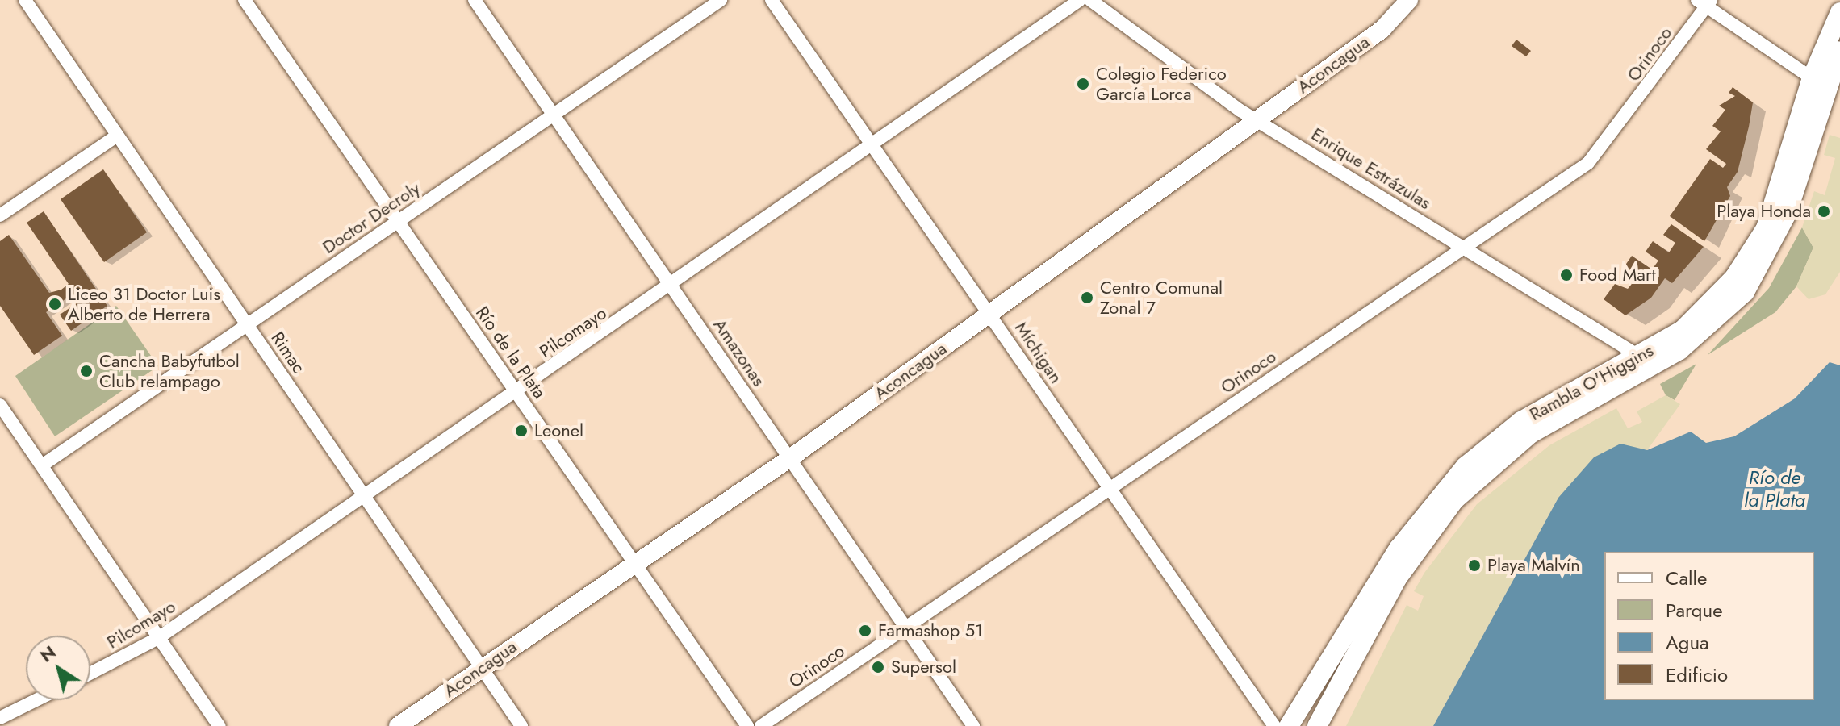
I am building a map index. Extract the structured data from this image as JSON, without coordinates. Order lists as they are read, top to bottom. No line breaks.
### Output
{"streets":{"main road":["Rambla O'Higgins"],"street":["Orinoco","Aconcagua","Enrique Estrázulas","Doctor Decroly","Pilcomayo","Rimac","Río de la Plata","Amazonas","Míchigan"]},"crossings":[["Orinoco","Enrique Estrázulas"],["Orinoco","Amazonas"],["Orinoco","Míchigan"],["Aconcagua","Enrique Estrázulas"],["Aconcagua","Rimac"],["Aconcagua","Río de la Plata"],["Aconcagua","Amazonas"],["Aconcagua","Míchigan"],["Enrique Estrázulas","Rambla O'Higgins"],["Doctor Decroly","Rimac"],["Doctor Decroly","Río de la Plata"],["Doctor Decroly","Amazonas"],["Pilcomayo","Rimac"],["Pilcomayo","Río de la Plata"],["Pilcomayo","Amazonas"],["Pilcomayo","Míchigan"]],"water":["Río de la Plata"],"places":["Colegio Federico García Lorca","Playa Honda","Food Mart","Centro Comunal Zonal 7","Liceo 31 Doctor Luis Alberto de Herrera","Cancha Babyfutbol Club relampago","Leonel","Playa Malvín","Farmashop 51","Supersol"],"legend":["Calle","Parque","Agua","Edificio"],"north":"top left"}
